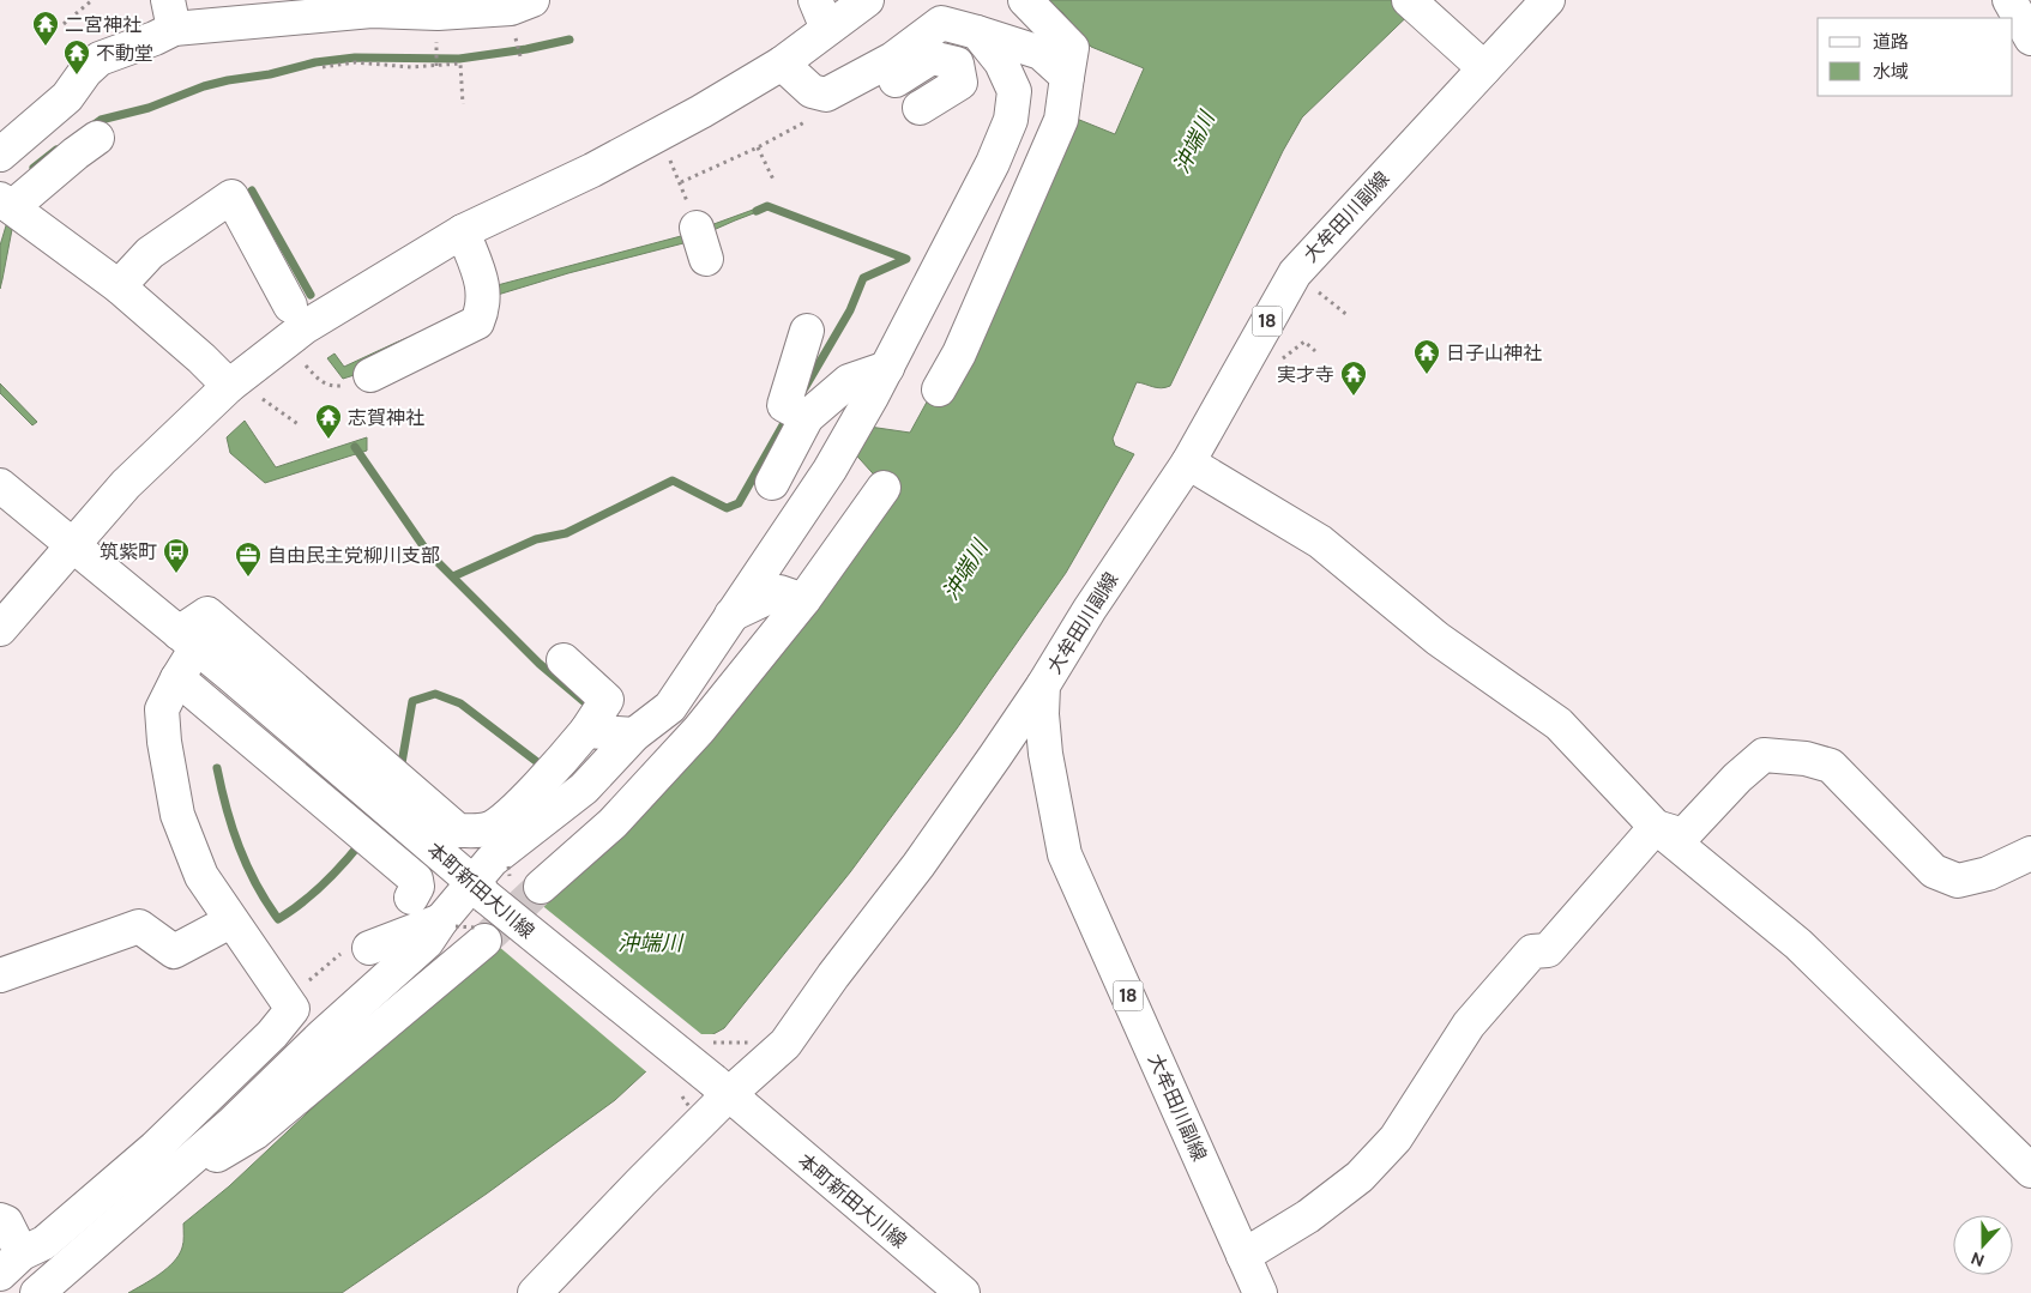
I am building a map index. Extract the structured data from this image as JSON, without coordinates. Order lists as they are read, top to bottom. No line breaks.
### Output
{"streets":{"street":["大牟田川副線","18","本町新田大川線"]},"water":["沖端川"],"places":{"temple":["二宮神社","不動堂","日子山神社","実才寺","志賀神社"],"bus stop":["筑紫町"],"office":["自由民主党柳川支部"]},"legend":["道路","水域"],"north":"bottom"}
